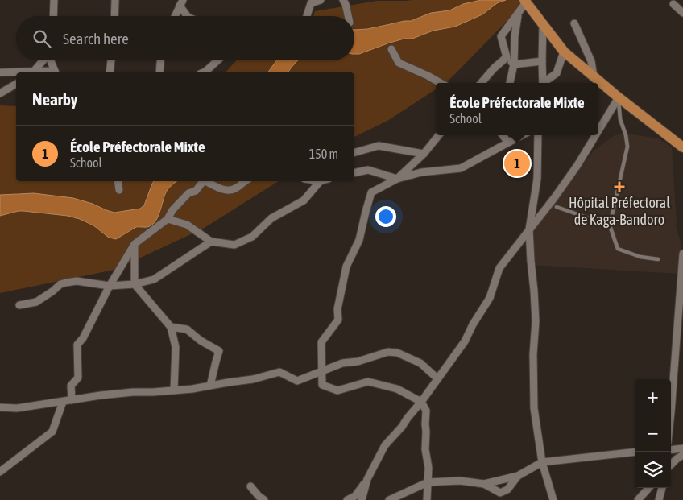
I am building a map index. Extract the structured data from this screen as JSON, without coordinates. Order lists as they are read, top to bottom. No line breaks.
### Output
{"places":{"health":["Hôpital Préfectoral de Kaga-Bandoro"]},"page":{"search":"Search here","heading":"Nearby","popup":["École Préfectorale Mixte","School"],"list":[{"mark":"1","name":"École Préfectorale Mixte","note":"School","value":"150 m"}],"pins":"1","map_buttons":["+","−"]}}
